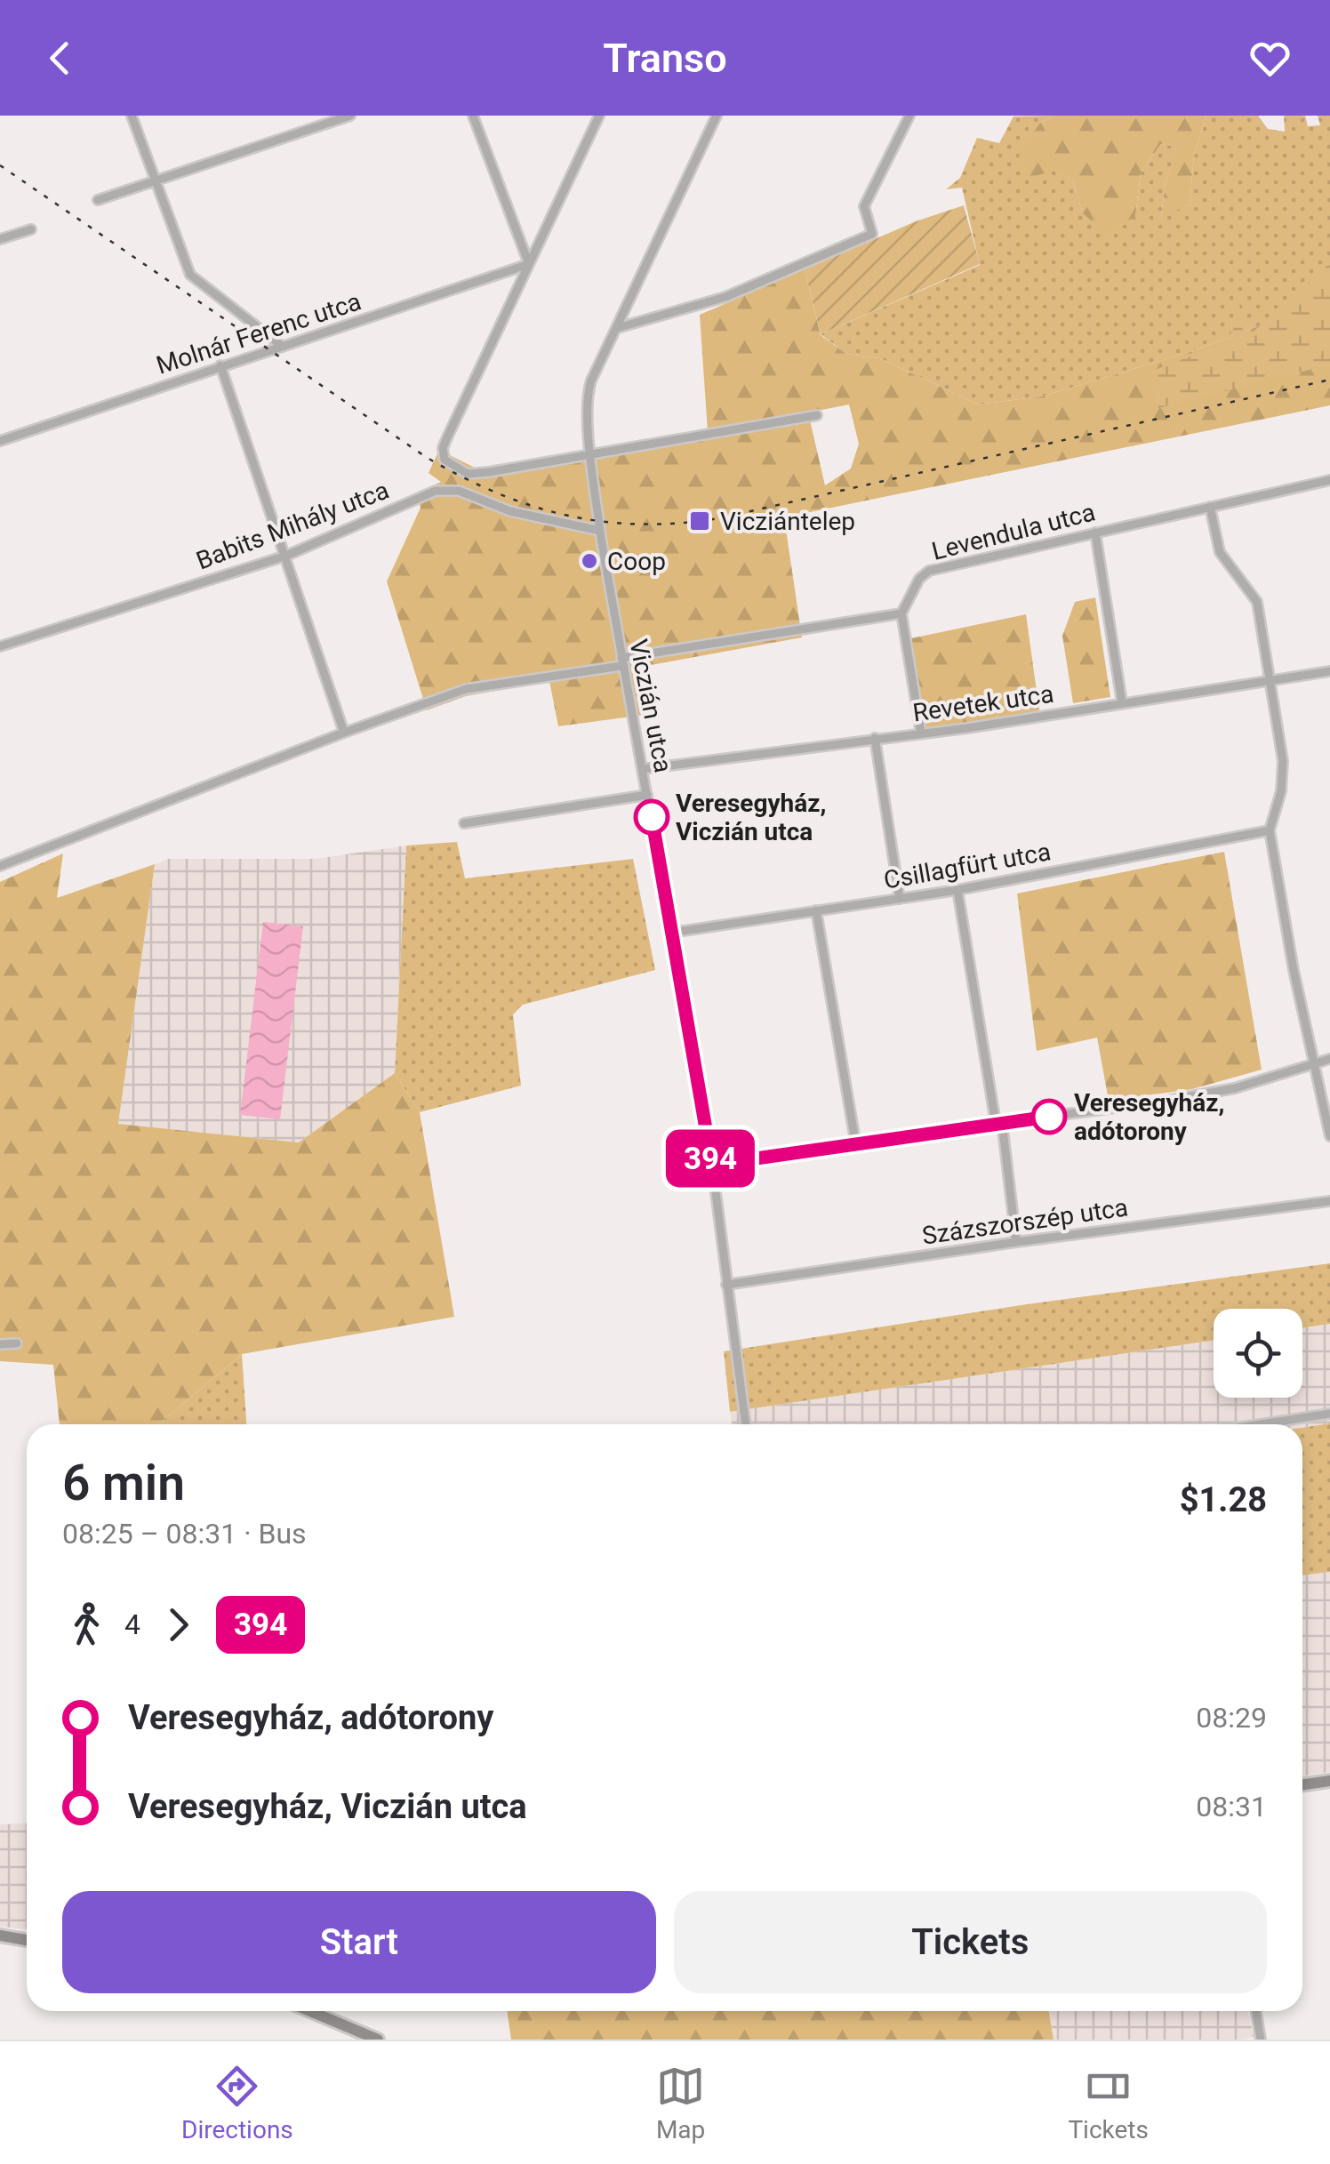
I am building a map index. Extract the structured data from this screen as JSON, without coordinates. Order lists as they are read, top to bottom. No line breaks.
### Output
{"streets":{"street":["Molnár Ferenc utca","Babits Mihály utca","Levendula utca","Revetek utca","Viczián utca","Csillagfürt utca","Százszorszép utca"]},"crossings":[["Babits Mihály utca","Viczián utca"],["Revetek utca","Viczián utca"],["Viczián utca","Csillagfürt utca"],["Viczián utca","Százszorszép utca"]],"places":{"transit":["Vicziántelep"],"other":["Coop","Veresegyház, Viczián utca","Veresegyház, adótorony"]},"lines":["bus line 394"],"page":{"header":"Transo","on_map":"394","heading":["6 min","08:25 – 08:31 · Bus","$1.28"],"legs":["4","394"],"list":[{"name":"Veresegyház, adótorony","value":"08:29"},{"name":"Veresegyház, Viczián utca","value":"08:31"}],"buttons":["Start","Tickets"],"tabs":["Directions","Map","Tickets"]}}
